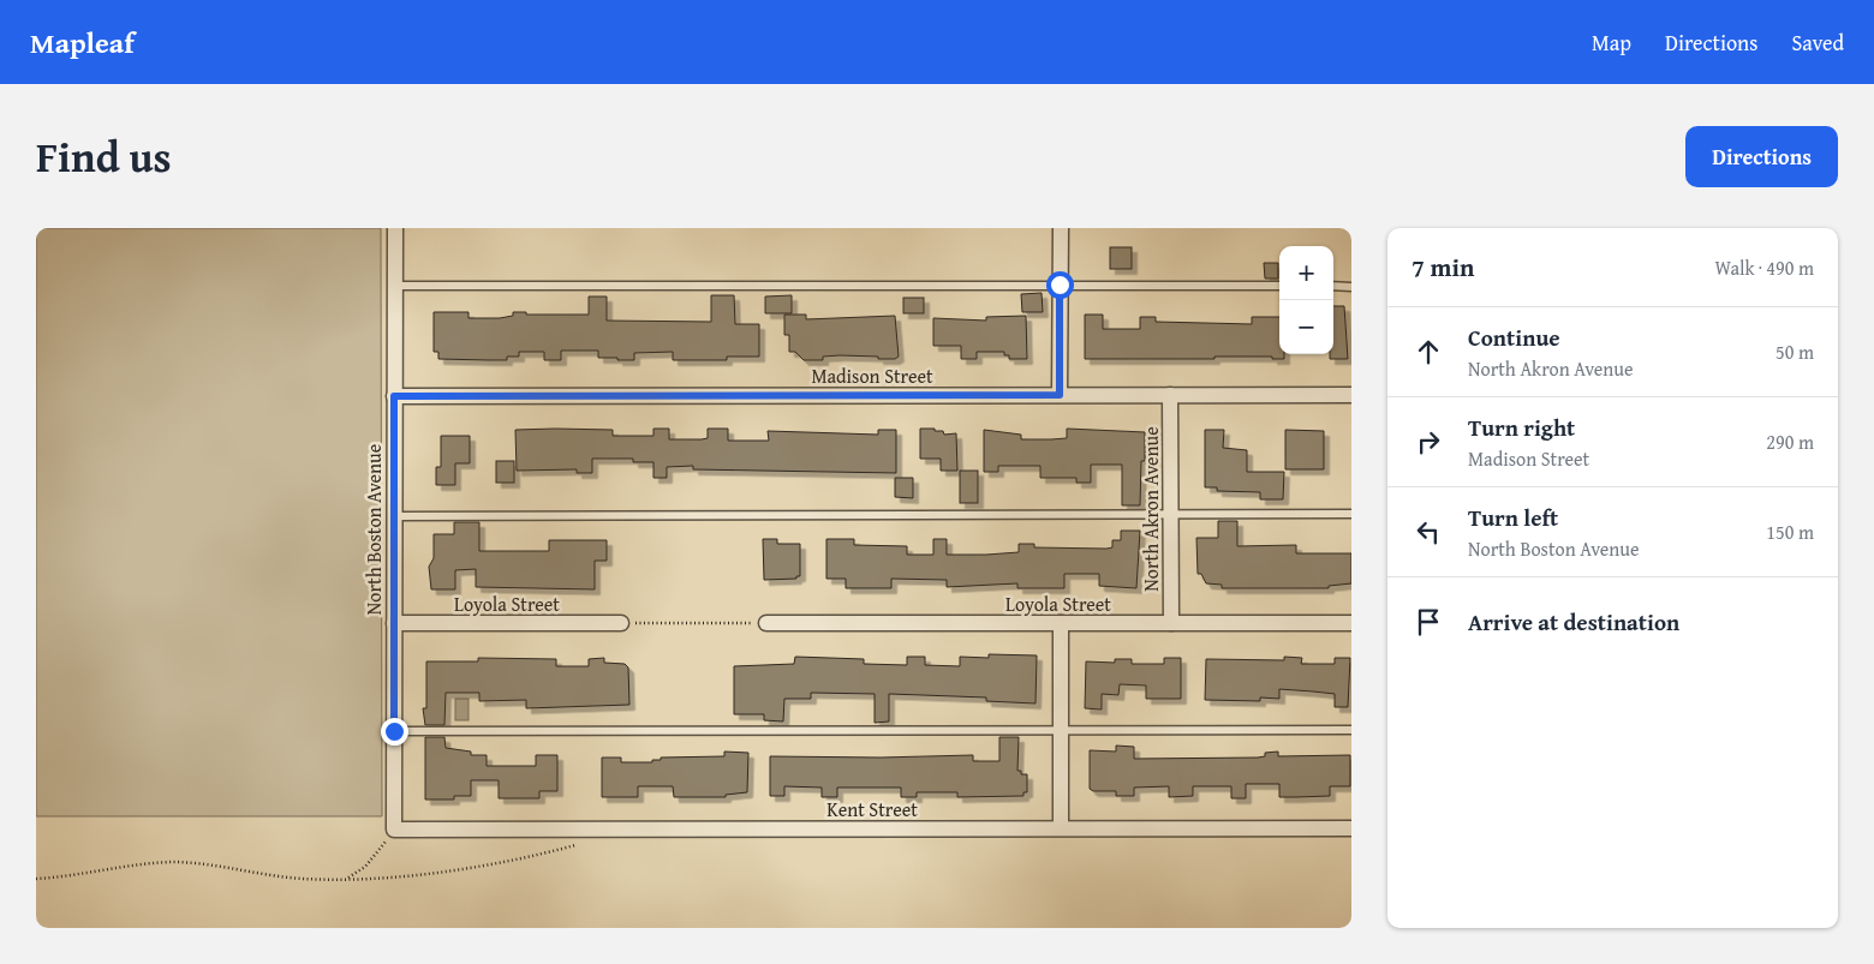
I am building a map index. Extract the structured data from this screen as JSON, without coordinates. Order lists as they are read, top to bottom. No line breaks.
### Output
{"streets":{"street":["Madison Street","North Akron Avenue","North Boston Avenue","Loyola Street","Kent Street"]},"crossings":[["Madison Street","North Akron Avenue"],["Madison Street","North Boston Avenue"],["North Akron Avenue","Loyola Street"],["North Boston Avenue","Loyola Street"],["North Boston Avenue","Kent Street"]],"page":{"header":"Mapleaf","nav":["Map","Directions","Saved"],"title":"Find us","buttons":"Directions","heading":["7 min","Walk · 490 m"],"map_buttons":["+","−"],"list":[["Continue","North Akron Avenue","50 m"],["Turn right","Madison Street","290 m"],["Turn left","North Boston Avenue","150 m"],"Arrive at destination"]}}
